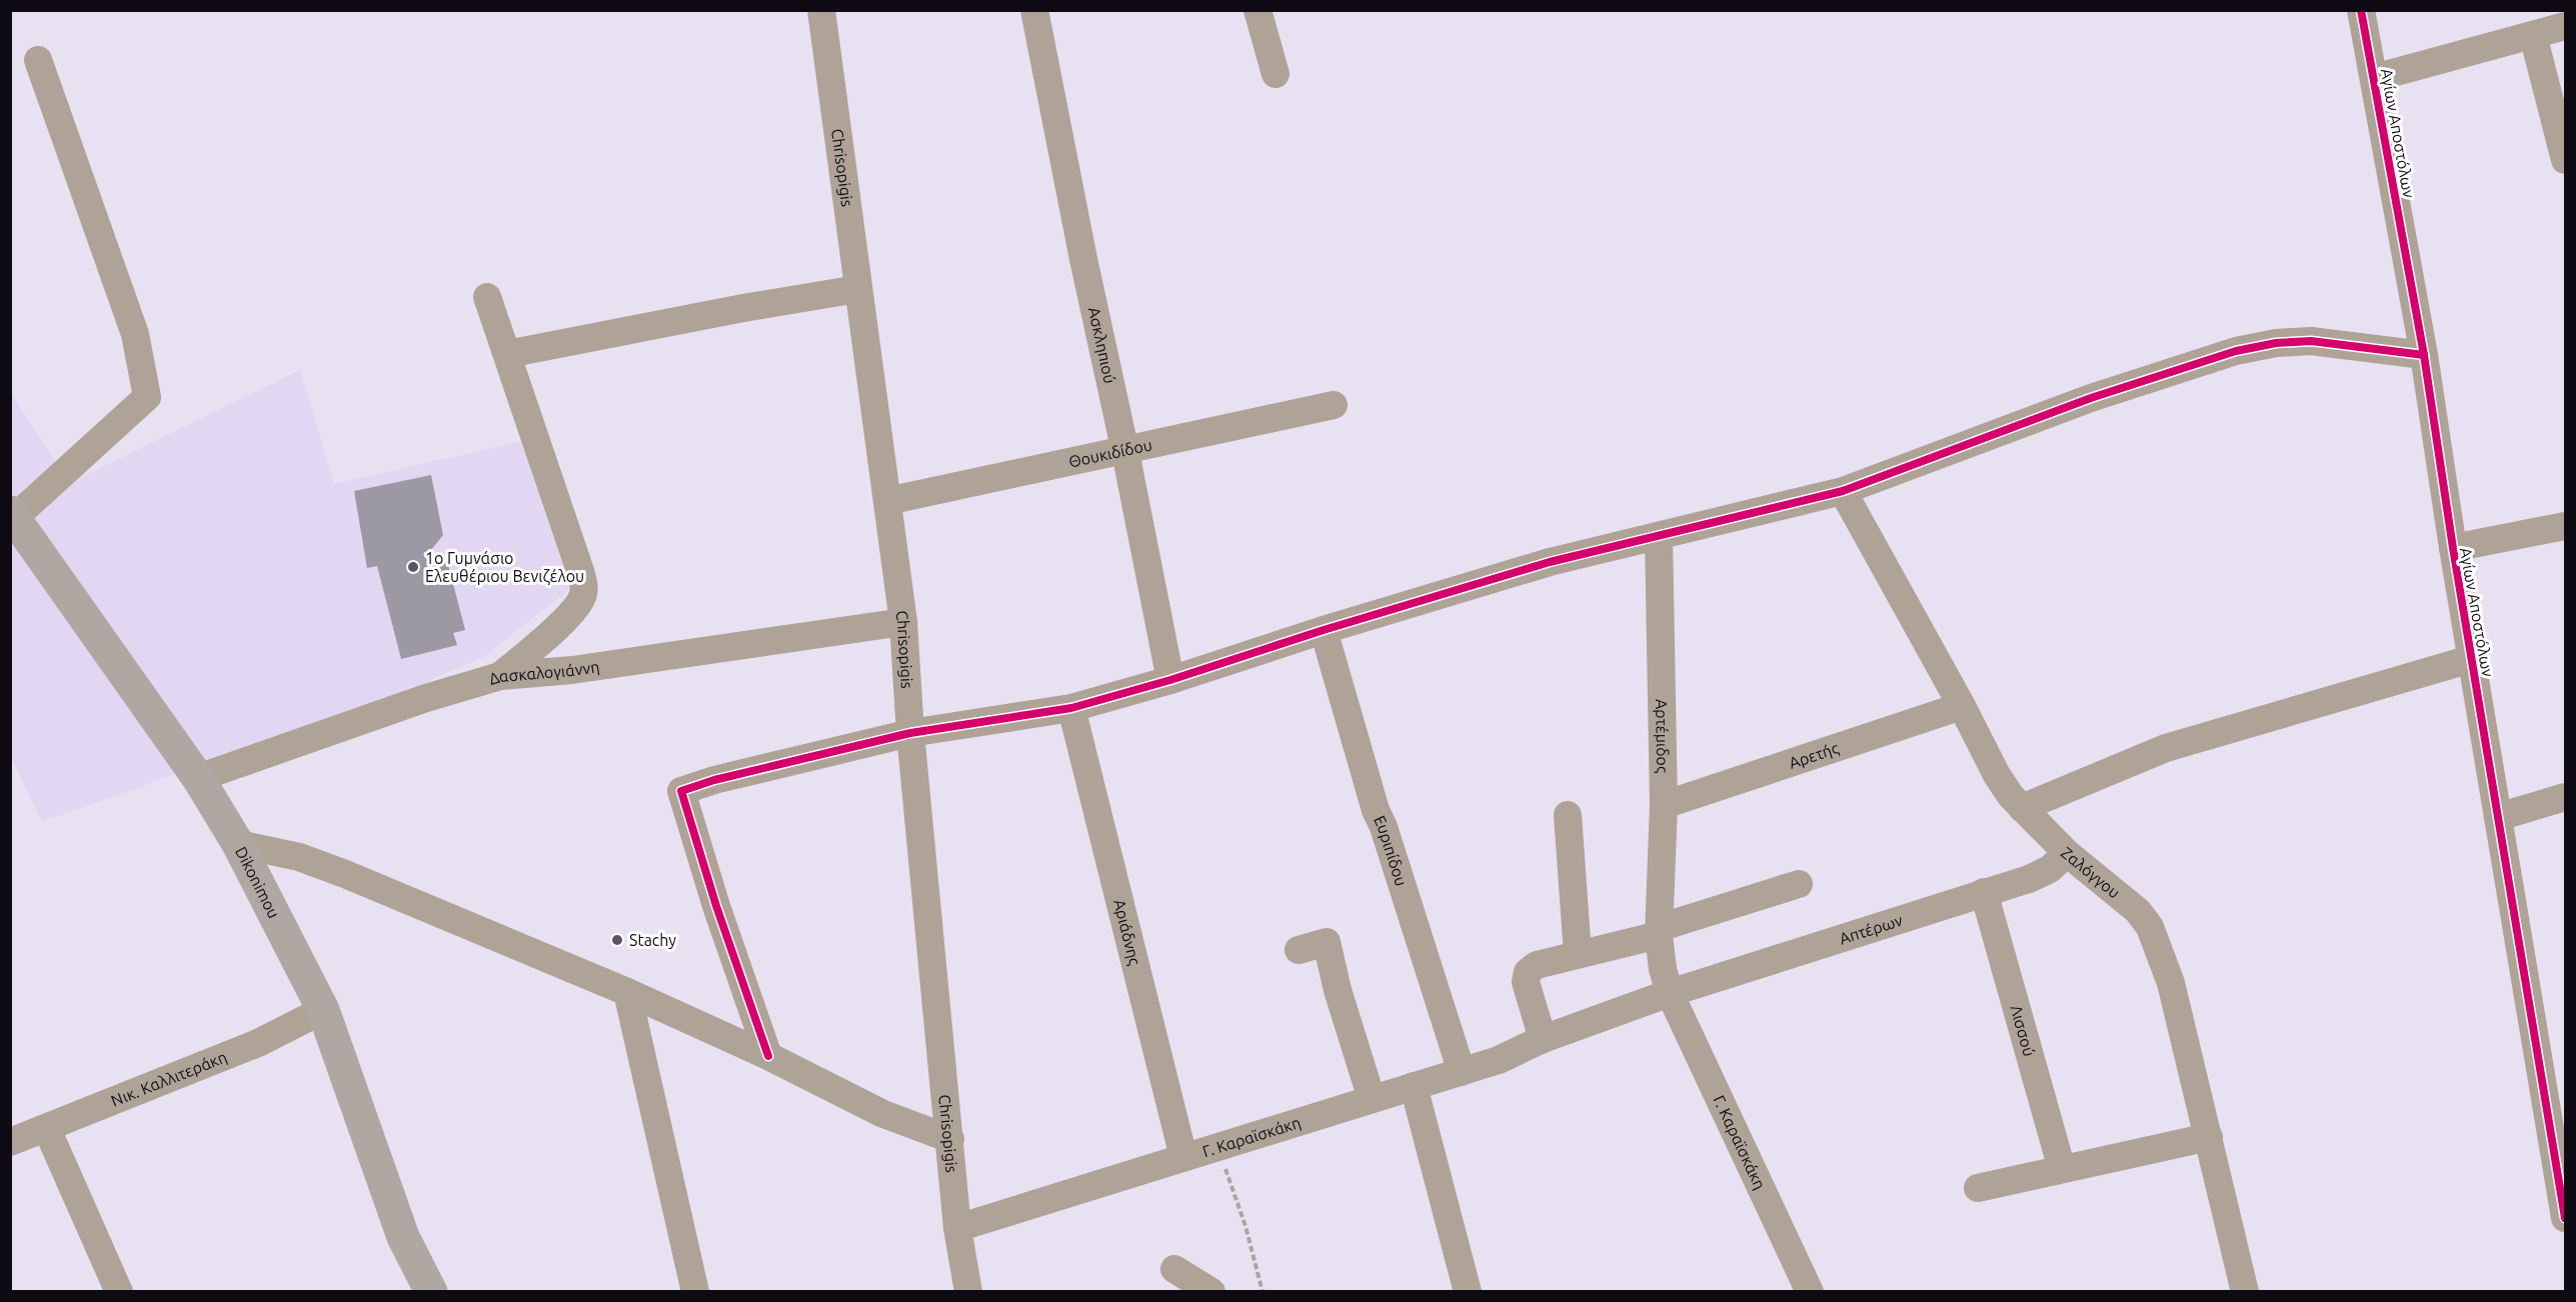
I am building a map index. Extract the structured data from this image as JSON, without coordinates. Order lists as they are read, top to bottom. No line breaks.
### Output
{"streets":{"main road":["Dikonimou"],"street":["Αγίων Αποστόλων","Chrisopigis","Ασκληπιού","Θουκιδίδου","Δασκαλογιάννη","Αρτέμιδος","Αρετής","Ευριπίδου","Ζαλόγγου","Απτέρων","Αριάδνης","Λισσού","Νικ. Καλλιτεράκη","Γ. Καραϊσκάκη"]},"crossings":[["Chrisopigis","Θουκιδίδου"],["Chrisopigis","Δασκαλογιάννη"],["Chrisopigis","Γ. Καραϊσκάκη"],["Ασκληπιού","Θουκιδίδου"],["Δασκαλογιάννη","Dikonimou"],["Αρτέμιδος","Αρετής"],["Αρτέμιδος","Γ. Καραϊσκάκη"],["Αρετής","Ζαλόγγου"],["Ευριπίδου","Γ. Καραϊσκάκη"],["Ζαλόγγου","Απτέρων"],["Dikonimou","Νικ. Καλλιτεράκη"],["Απτέρων","Λισσού"],["Απτέρων","Γ. Καραϊσκάκη"],["Αριάδνης","Γ. Καραϊσκάκη"]],"places":["1ο Γυμνάσιο Ελευθέριου Βενιζέλου","Stachy"]}
